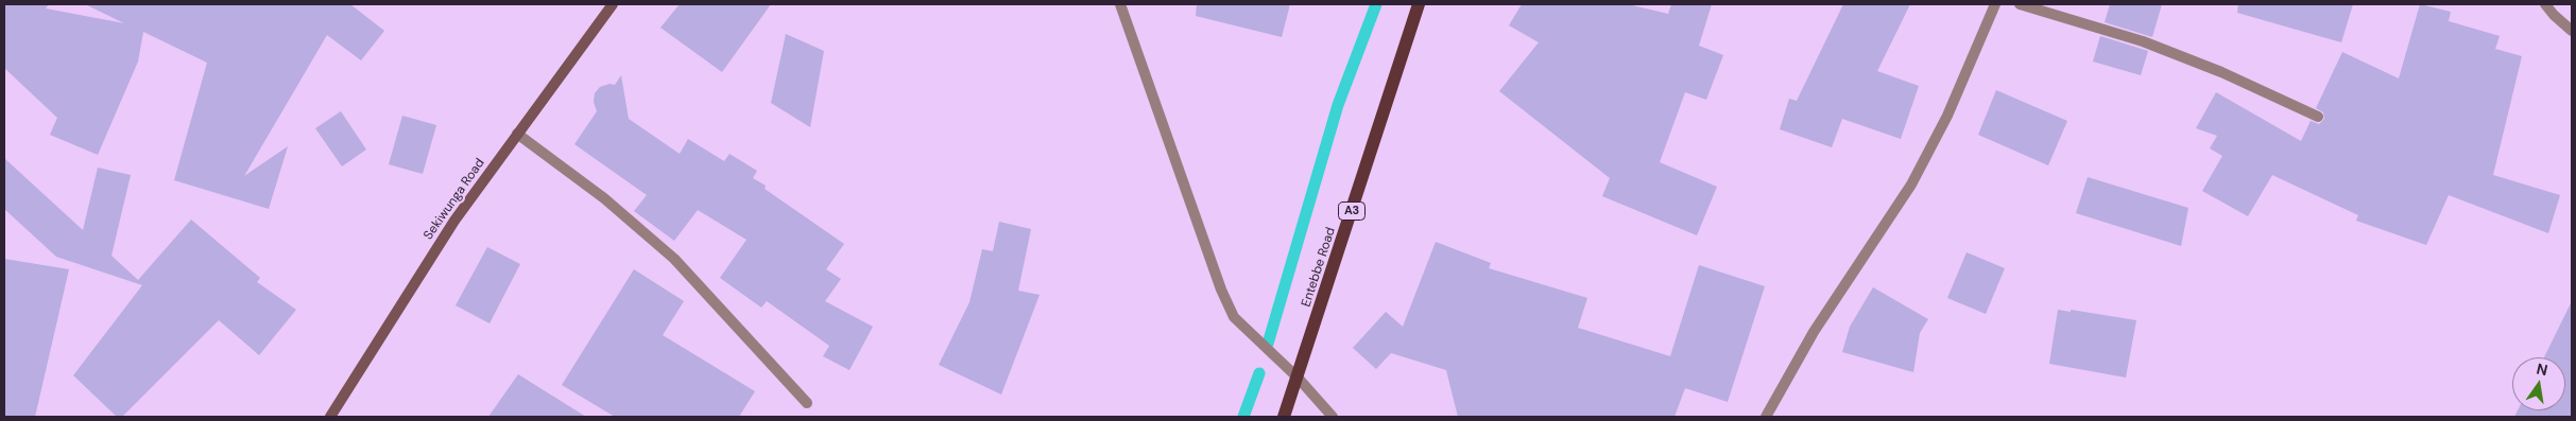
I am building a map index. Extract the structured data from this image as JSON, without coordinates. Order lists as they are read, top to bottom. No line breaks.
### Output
{"streets":{"main road":["Sekiwunga Road","A3","Entebbe Road"]},"north":"top"}
